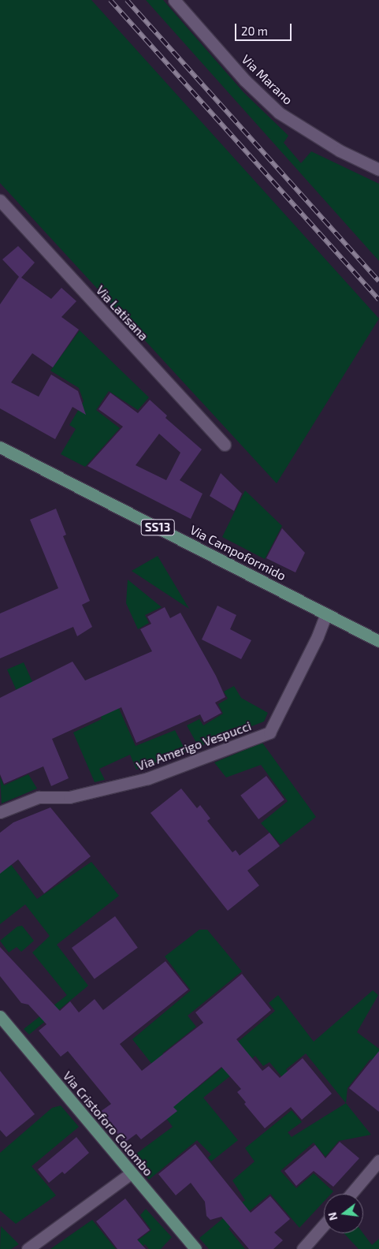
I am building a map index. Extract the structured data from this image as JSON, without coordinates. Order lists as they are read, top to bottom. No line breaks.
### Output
{"streets":{"main road":["SS13","Via Campoformido","Via Cristoforo Colombo"],"street":["Via Marano","Via Latisana","Via Amerigo Vespucci"]},"crossings":[["Via Campoformido","Via Amerigo Vespucci"]],"scale_bar":"20 m","north":"left"}
